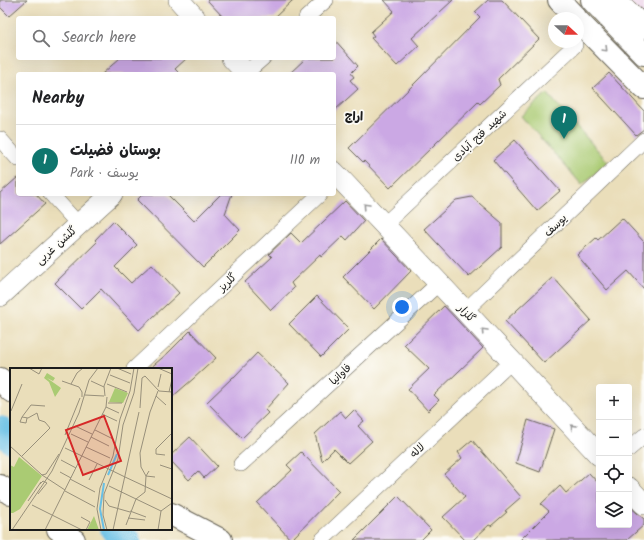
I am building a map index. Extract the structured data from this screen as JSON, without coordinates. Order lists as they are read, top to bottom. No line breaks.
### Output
{"streets":{"main road":["گلشن غربی","گلزار"],"street":["شهید فتح آبادی","یوسف","گلریز","فاوانیا","لاله"]},"crossings":[["شهید فتح آبادی","گلزار"],["یوسف","گلزار"],["گلزار","فاوانیا"],["گلزار","لاله"]],"one_way":["گلزار"],"districts":["اراج"],"north":"right","page":{"search":"Search here","heading":"Nearby","pins":"1","list":[{"mark":"1","name":"بوستان فضیلت","note":"Park · یوسف","value":"110 m"}],"map_buttons":["+","−"]}}
